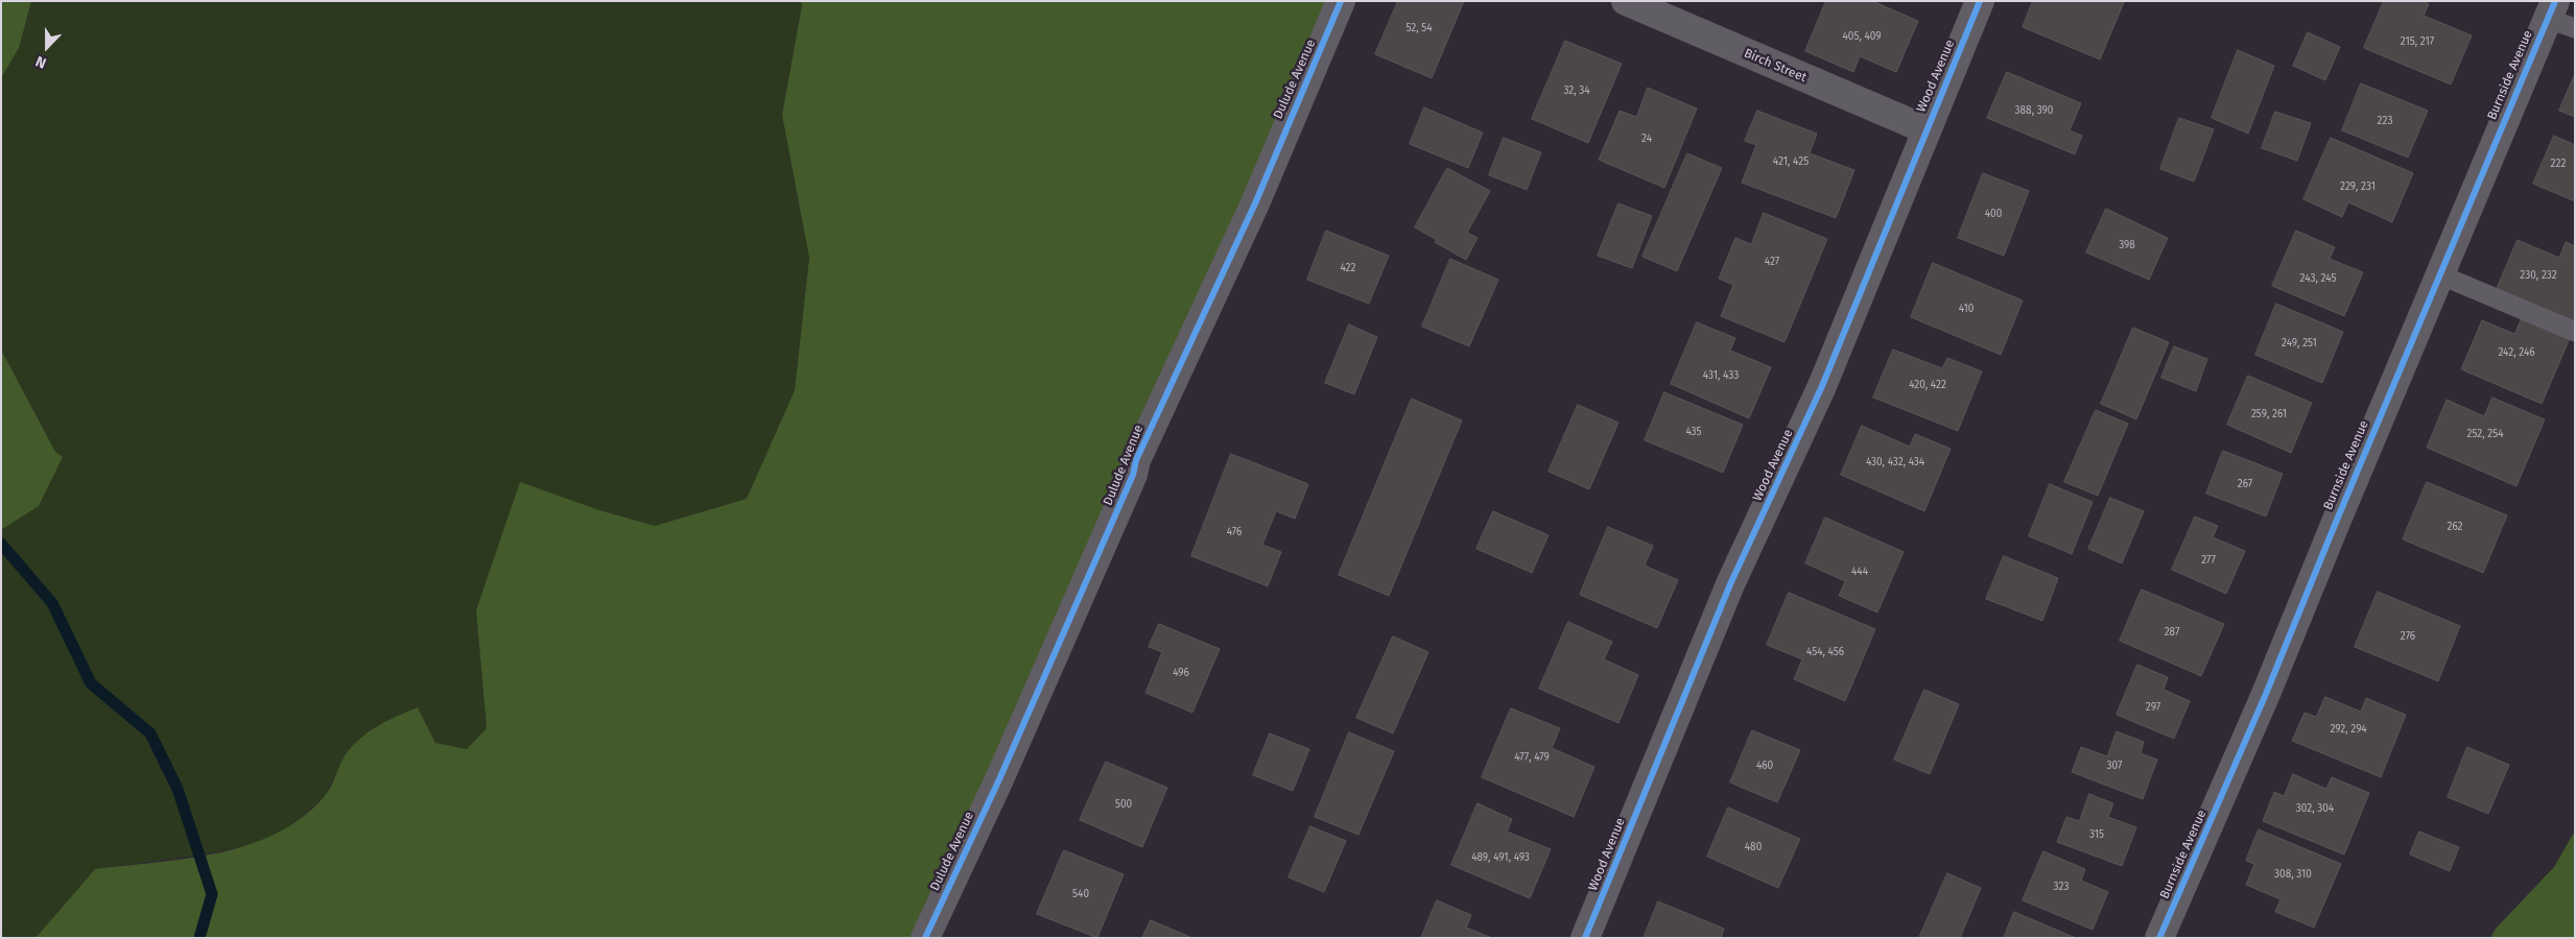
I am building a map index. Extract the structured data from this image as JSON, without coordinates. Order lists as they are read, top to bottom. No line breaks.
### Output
{"streets":{"street":["Birch Street","Burnside Avenue","Wood Avenue","Dulude Avenue"]},"crossings":[["Birch Street","Wood Avenue"]],"house_numbers":["52, 54","405, 409","215, 217","32, 34","388, 390","223","24","421, 425","222","229, 231","400","398","427","422","230, 232","243, 245","410","249, 251","242, 246","431, 433","420, 422","259, 261","435","252, 254","430, 432, 434","267","262","476","277","444","287","276","454, 456","496","297","292, 294","477, 479","460","307","500","302, 304","315","480","489, 491, 493","308, 310","323","540"],"north":"bottom"}
